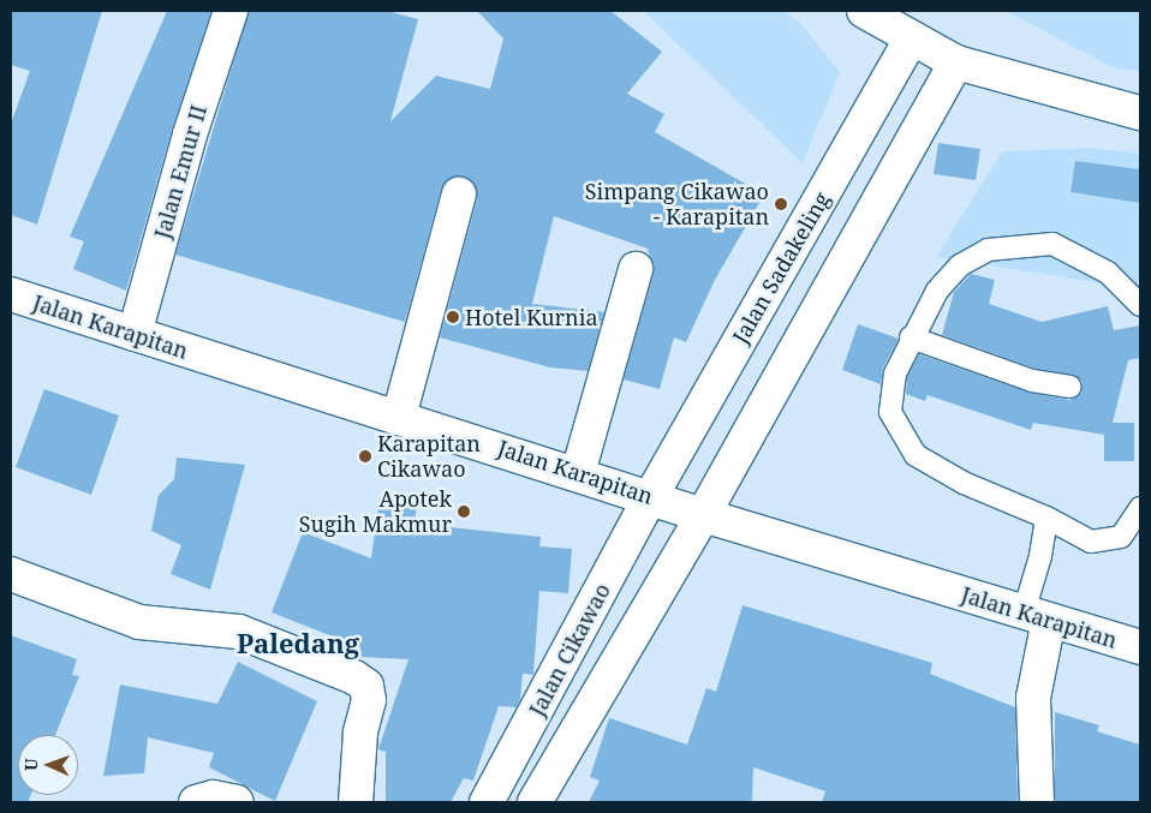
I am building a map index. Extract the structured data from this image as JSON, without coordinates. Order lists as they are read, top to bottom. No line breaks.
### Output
{"streets":{"street":["Jalan Emur II","Jalan Sadakeling","Jalan Karapitan","Jalan Cikawao"]},"crossings":[["Jalan Emur II","Jalan Karapitan"],["Jalan Sadakeling","Jalan Karapitan"],["Jalan Sadakeling","Jalan Cikawao"],["Jalan Karapitan","Jalan Cikawao"]],"districts":["Paledang"],"places":["Simpang Cikawao - Karapitan","Hotel Kurnia","Karapitan Cikawao","Apotek Sugih Makmur"],"north":"left"}
